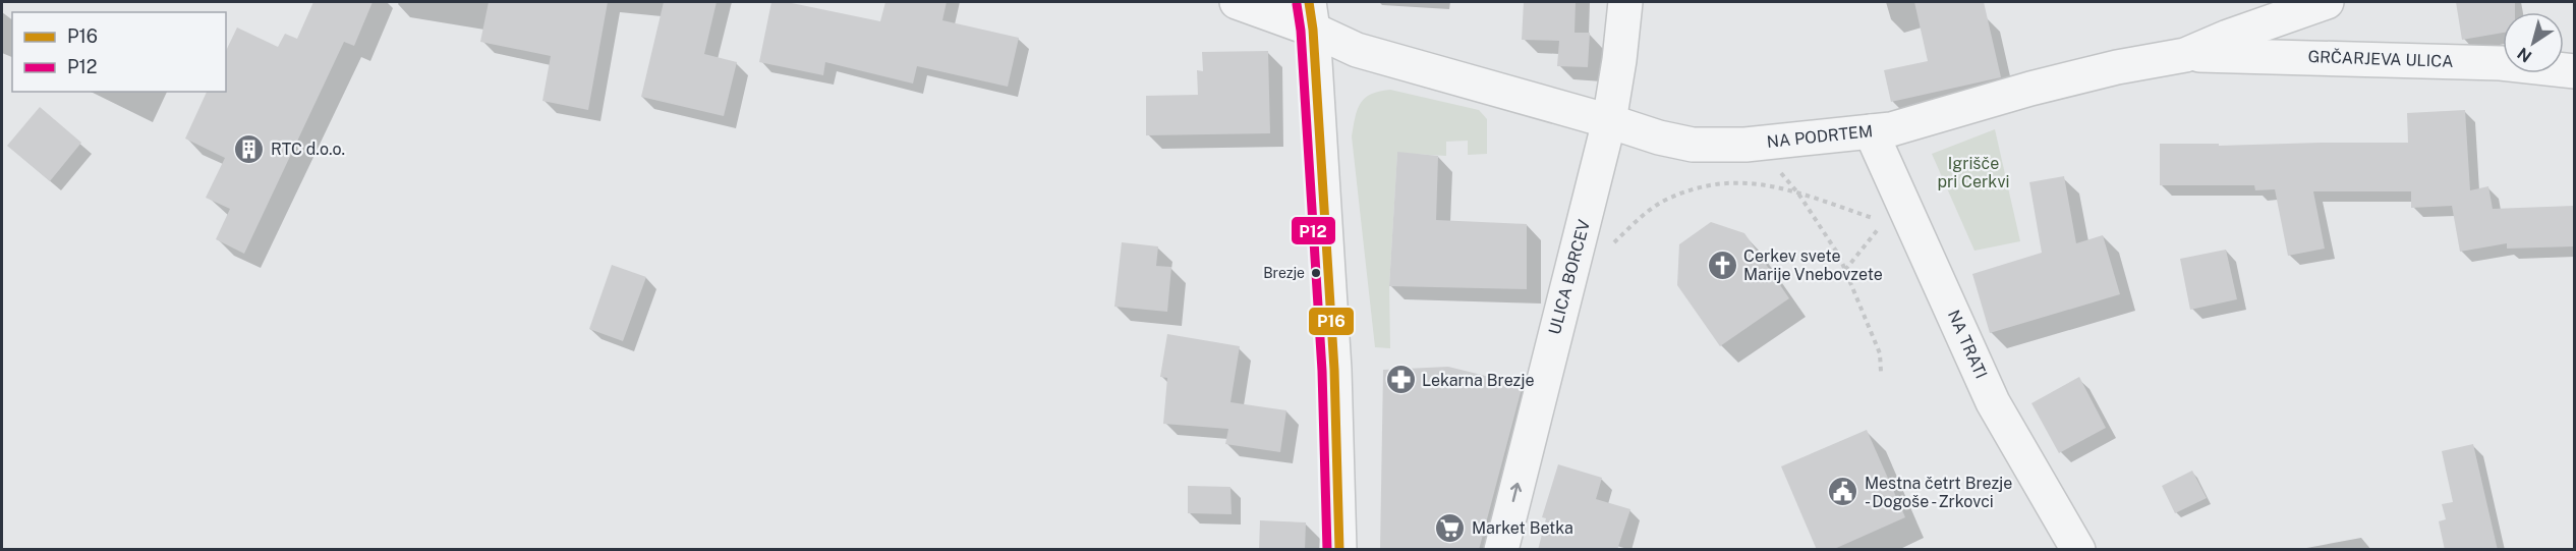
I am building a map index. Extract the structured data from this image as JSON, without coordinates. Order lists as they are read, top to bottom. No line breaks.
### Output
{"streets":{"street":["GRČARJEVA ULICA","NA PODRTEM","ULICA BORCEV","NA TRATI"]},"crossings":[["GRČARJEVA ULICA","NA PODRTEM"],["NA PODRTEM","ULICA BORCEV"],["NA PODRTEM","NA TRATI"]],"parks":["Igrišče pri Cerkvi"],"places":{"building":["RTC d.o.o."],"church":["Cerkev svete Marije Vnebovzete"],"other":["Brezje"],"pharmacy":["Lekarna Brezje"],"public building":["Mestna četrt Brezje - Dogoše - Zrkovci"],"supermarket":["Market Betka"]},"lines":["transit line P16","transit line P12"],"legend":["P16","P12"],"north":"bottom left"}
